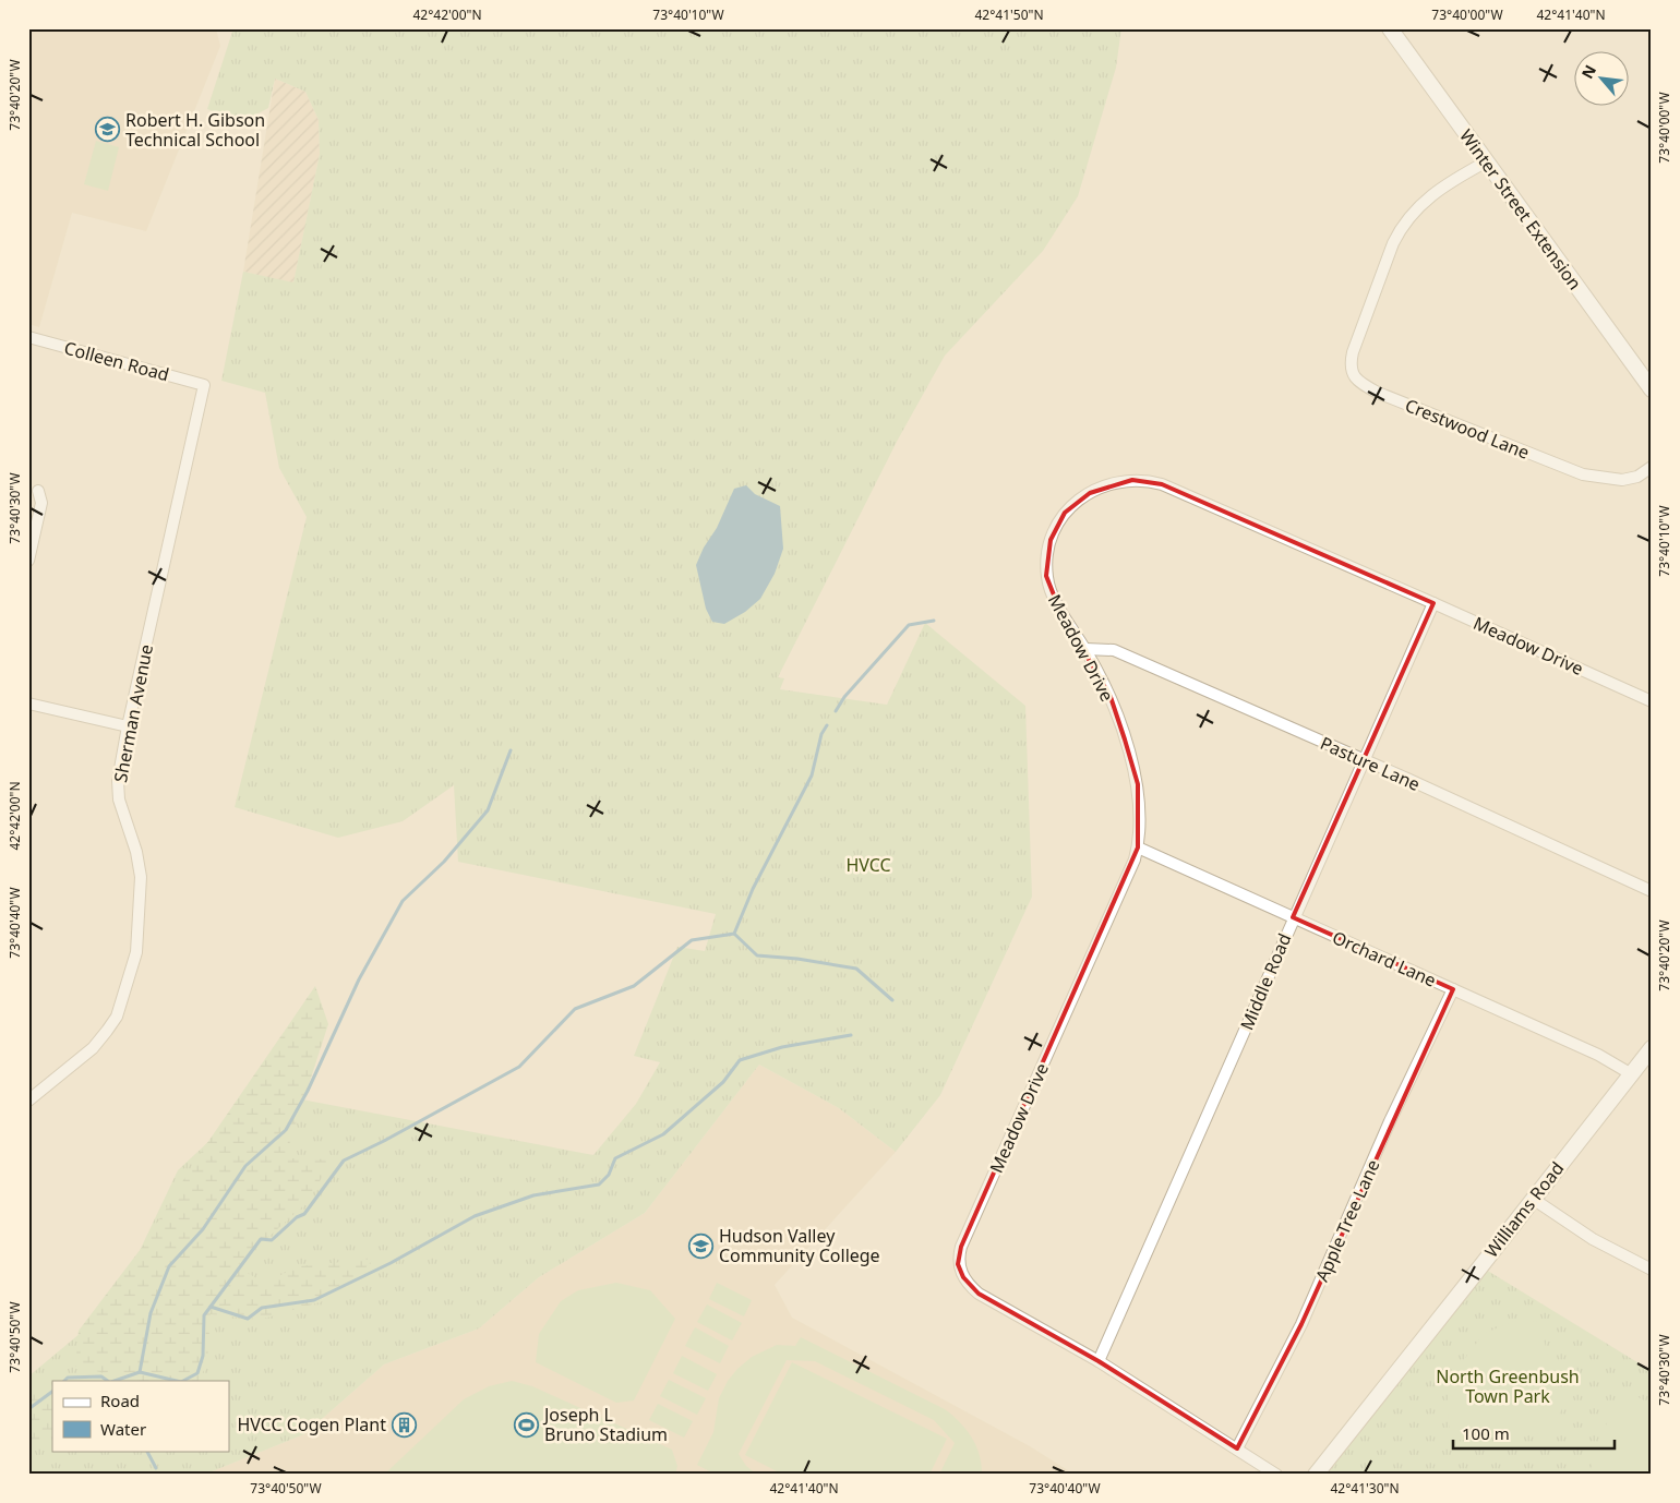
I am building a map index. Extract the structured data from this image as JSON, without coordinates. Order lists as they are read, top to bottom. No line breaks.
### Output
{"streets":{"main road":["Winter Street Extension","Williams Road"],"street":["Colleen Road","Crestwood Lane","Meadow Drive","Sherman Avenue","Pasture Lane","Orchard Lane","Middle Road","Apple Tree Lane"]},"crossings":[["Winter Street Extension","Crestwood Lane"],["Colleen Road","Sherman Avenue"],["Meadow Drive","Pasture Lane"],["Meadow Drive","Orchard Lane"],["Meadow Drive","Middle Road"],["Meadow Drive","Apple Tree Lane"],["Pasture Lane","Middle Road"],["Orchard Lane","Middle Road"],["Orchard Lane","Williams Road"],["Orchard Lane","Apple Tree Lane"]],"parks":["HVCC","North Greenbush Town Park"],"places":{"school or university":["Robert H. Gibson Technical School","Hudson Valley Community College"],"building":["HVCC Cogen Plant"],"sports":["Joseph L Bruno Stadium"]},"legend":["Road","Water"],"scale_bar":"100 m","north":"top left","coordinates":["42°42'00\"N","73°40'10\"W","42°41'50\"N","73°40'00\"W","42°41'40\"N","73°40'20\"W","73°40'30\"W","73°40'40\"W","73°40'50\"W","42°41'30\"N"]}
